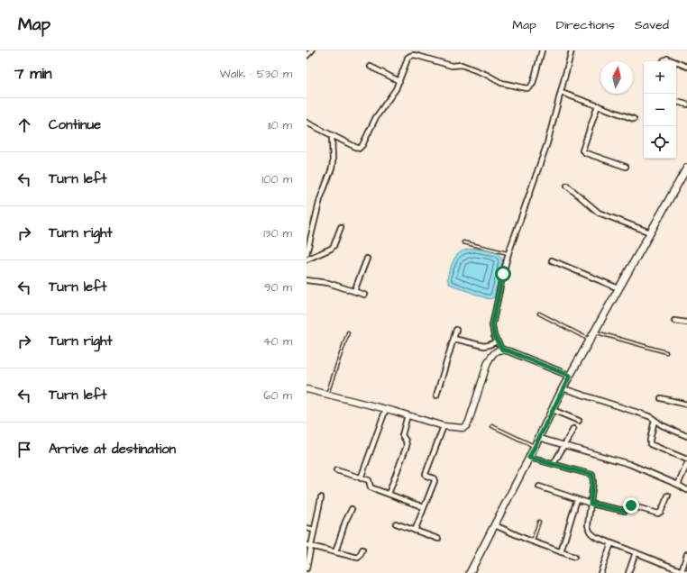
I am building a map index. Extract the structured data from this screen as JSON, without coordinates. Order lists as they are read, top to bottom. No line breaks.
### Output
{"north":"top","page":{"header":"Map","nav":["Map","Directions","Saved"],"heading":["7 min","Walk · 530 m"],"map_buttons":["+","−"],"list":[["Continue","110 m"],["Turn left","100 m"],["Turn right","130 m"],["Turn left","90 m"],["Turn right","40 m"],["Turn left","60 m"],"Arrive at destination"]}}
